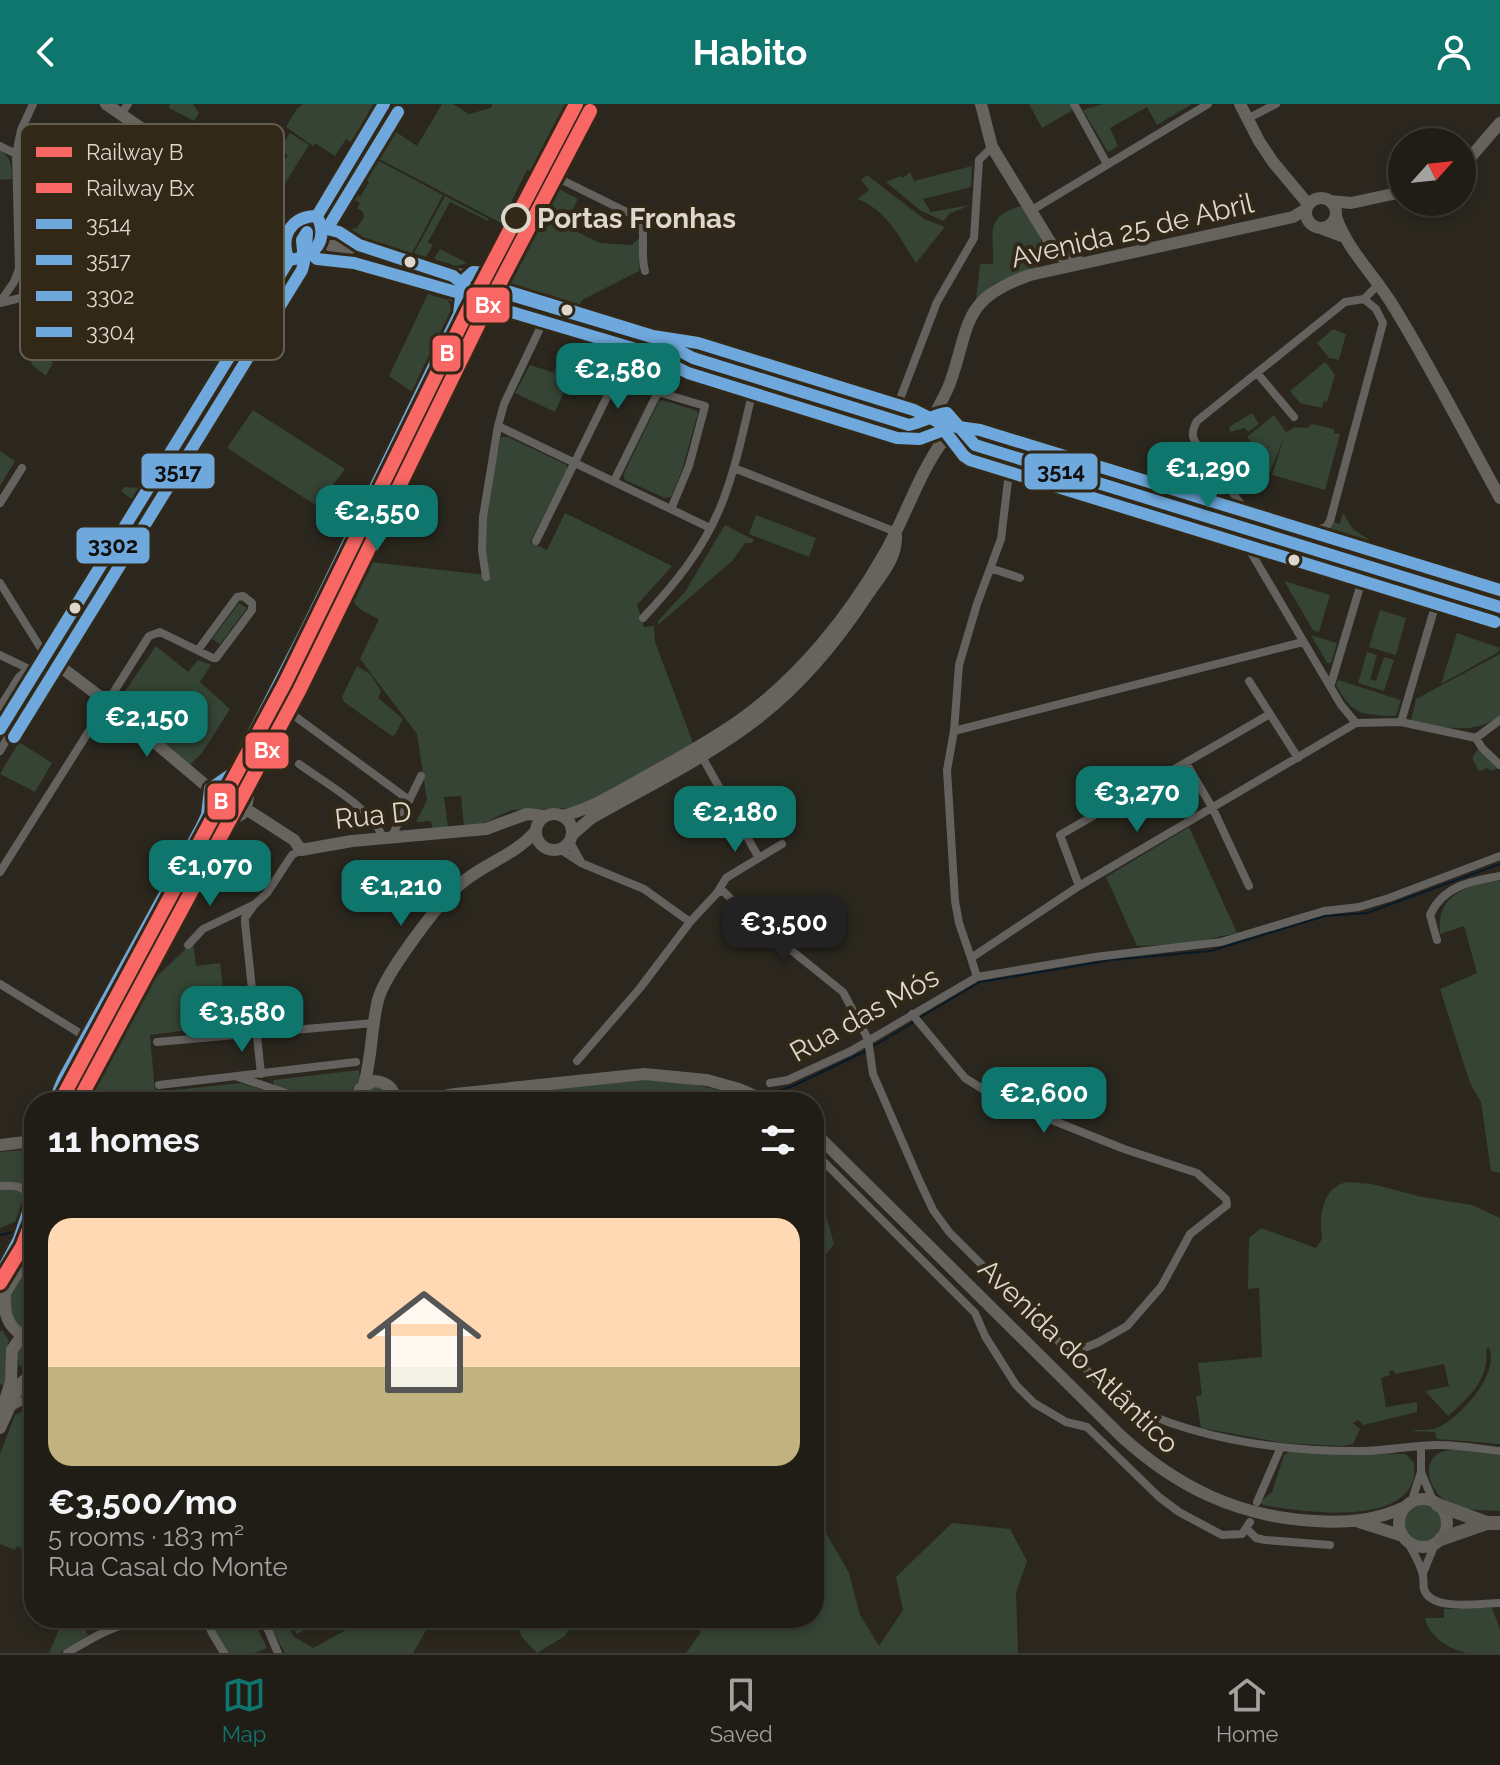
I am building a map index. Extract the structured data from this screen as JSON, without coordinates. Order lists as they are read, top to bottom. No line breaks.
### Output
{"streets":{"main road":["Avenida 25 de Abril","Avenida do Atlântico"],"street":["Rua D","Rua das Mós"]},"places":["Portas Fronhas"],"lines":["rail line B","transit line 3302","rail line Bx","transit line 3304","transit line 3517","transit line 3514"],"legend":["Railway B","Railway Bx","3514","3517","3302","3304"],"north":"top right","page":{"header":"Habito","price":["€2,580","€1,290","€2,550","€2,150","€3,270","€2,180","€1,070","€1,210","€3,500","€3,580","€2,600"],"heading":"11 homes","list":[{"name":"€3,500/mo","note":"5 rooms · 183 m² · Rua Casal do Monte"}],"tabs":["Map","Saved","Home"]}}
